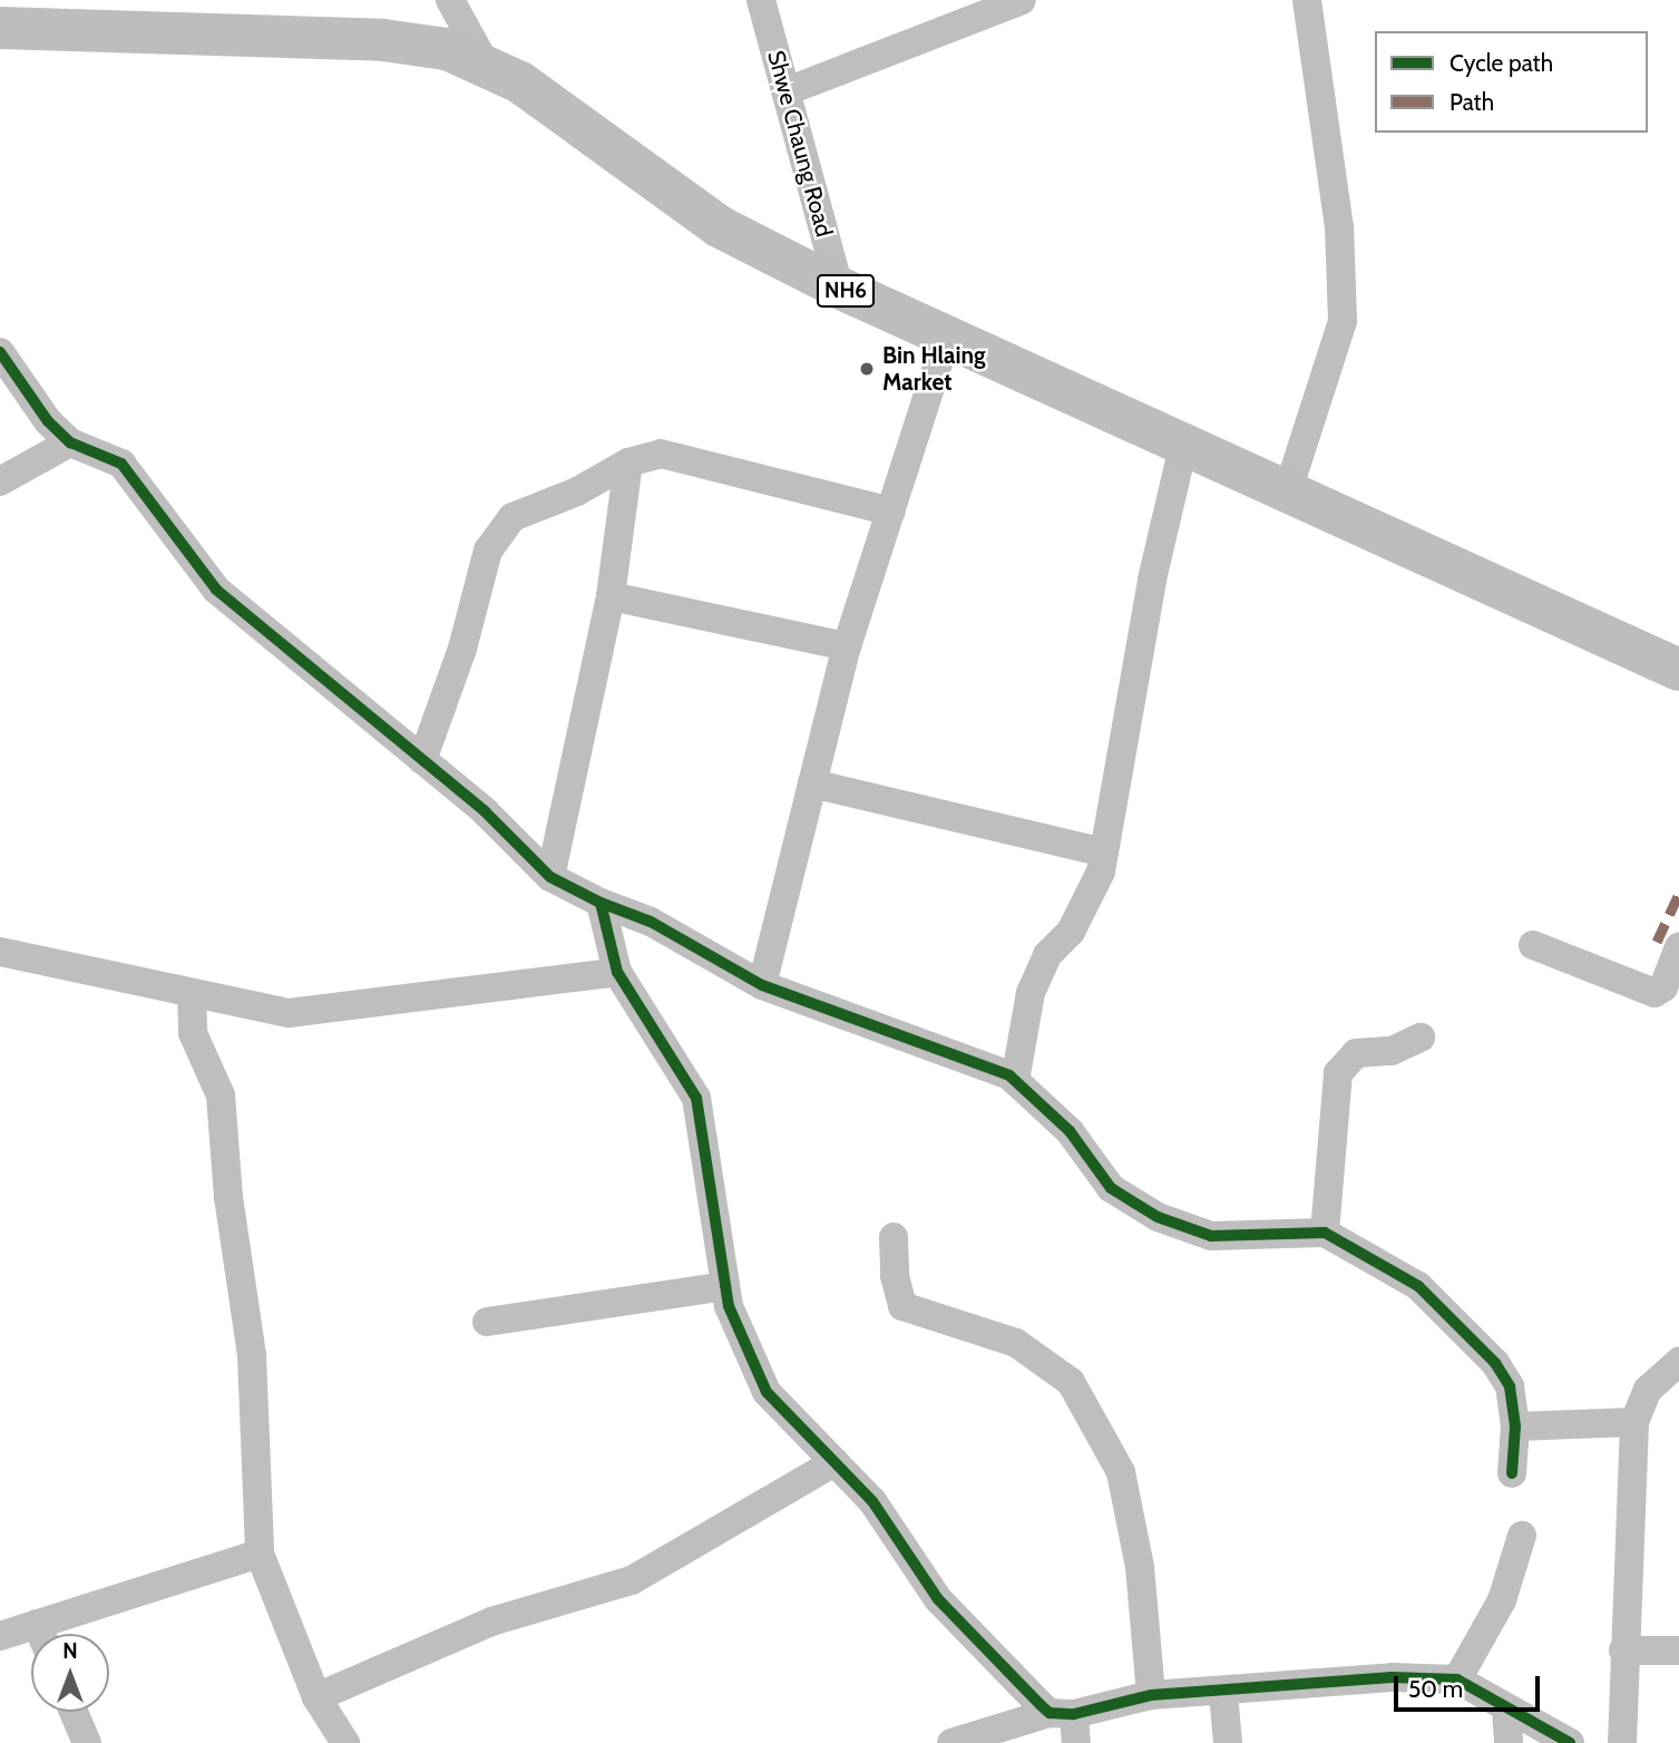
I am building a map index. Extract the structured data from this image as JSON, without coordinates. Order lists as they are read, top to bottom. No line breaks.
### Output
{"streets":{"highway":["NH6"],"street":["Shwe Chaung Road"]},"crossings":[["Shwe Chaung Road","NH6"]],"places":["Bin Hlaing Market"],"legend":["Cycle path","Path"],"scale_bar":"50 m","north":"top"}
